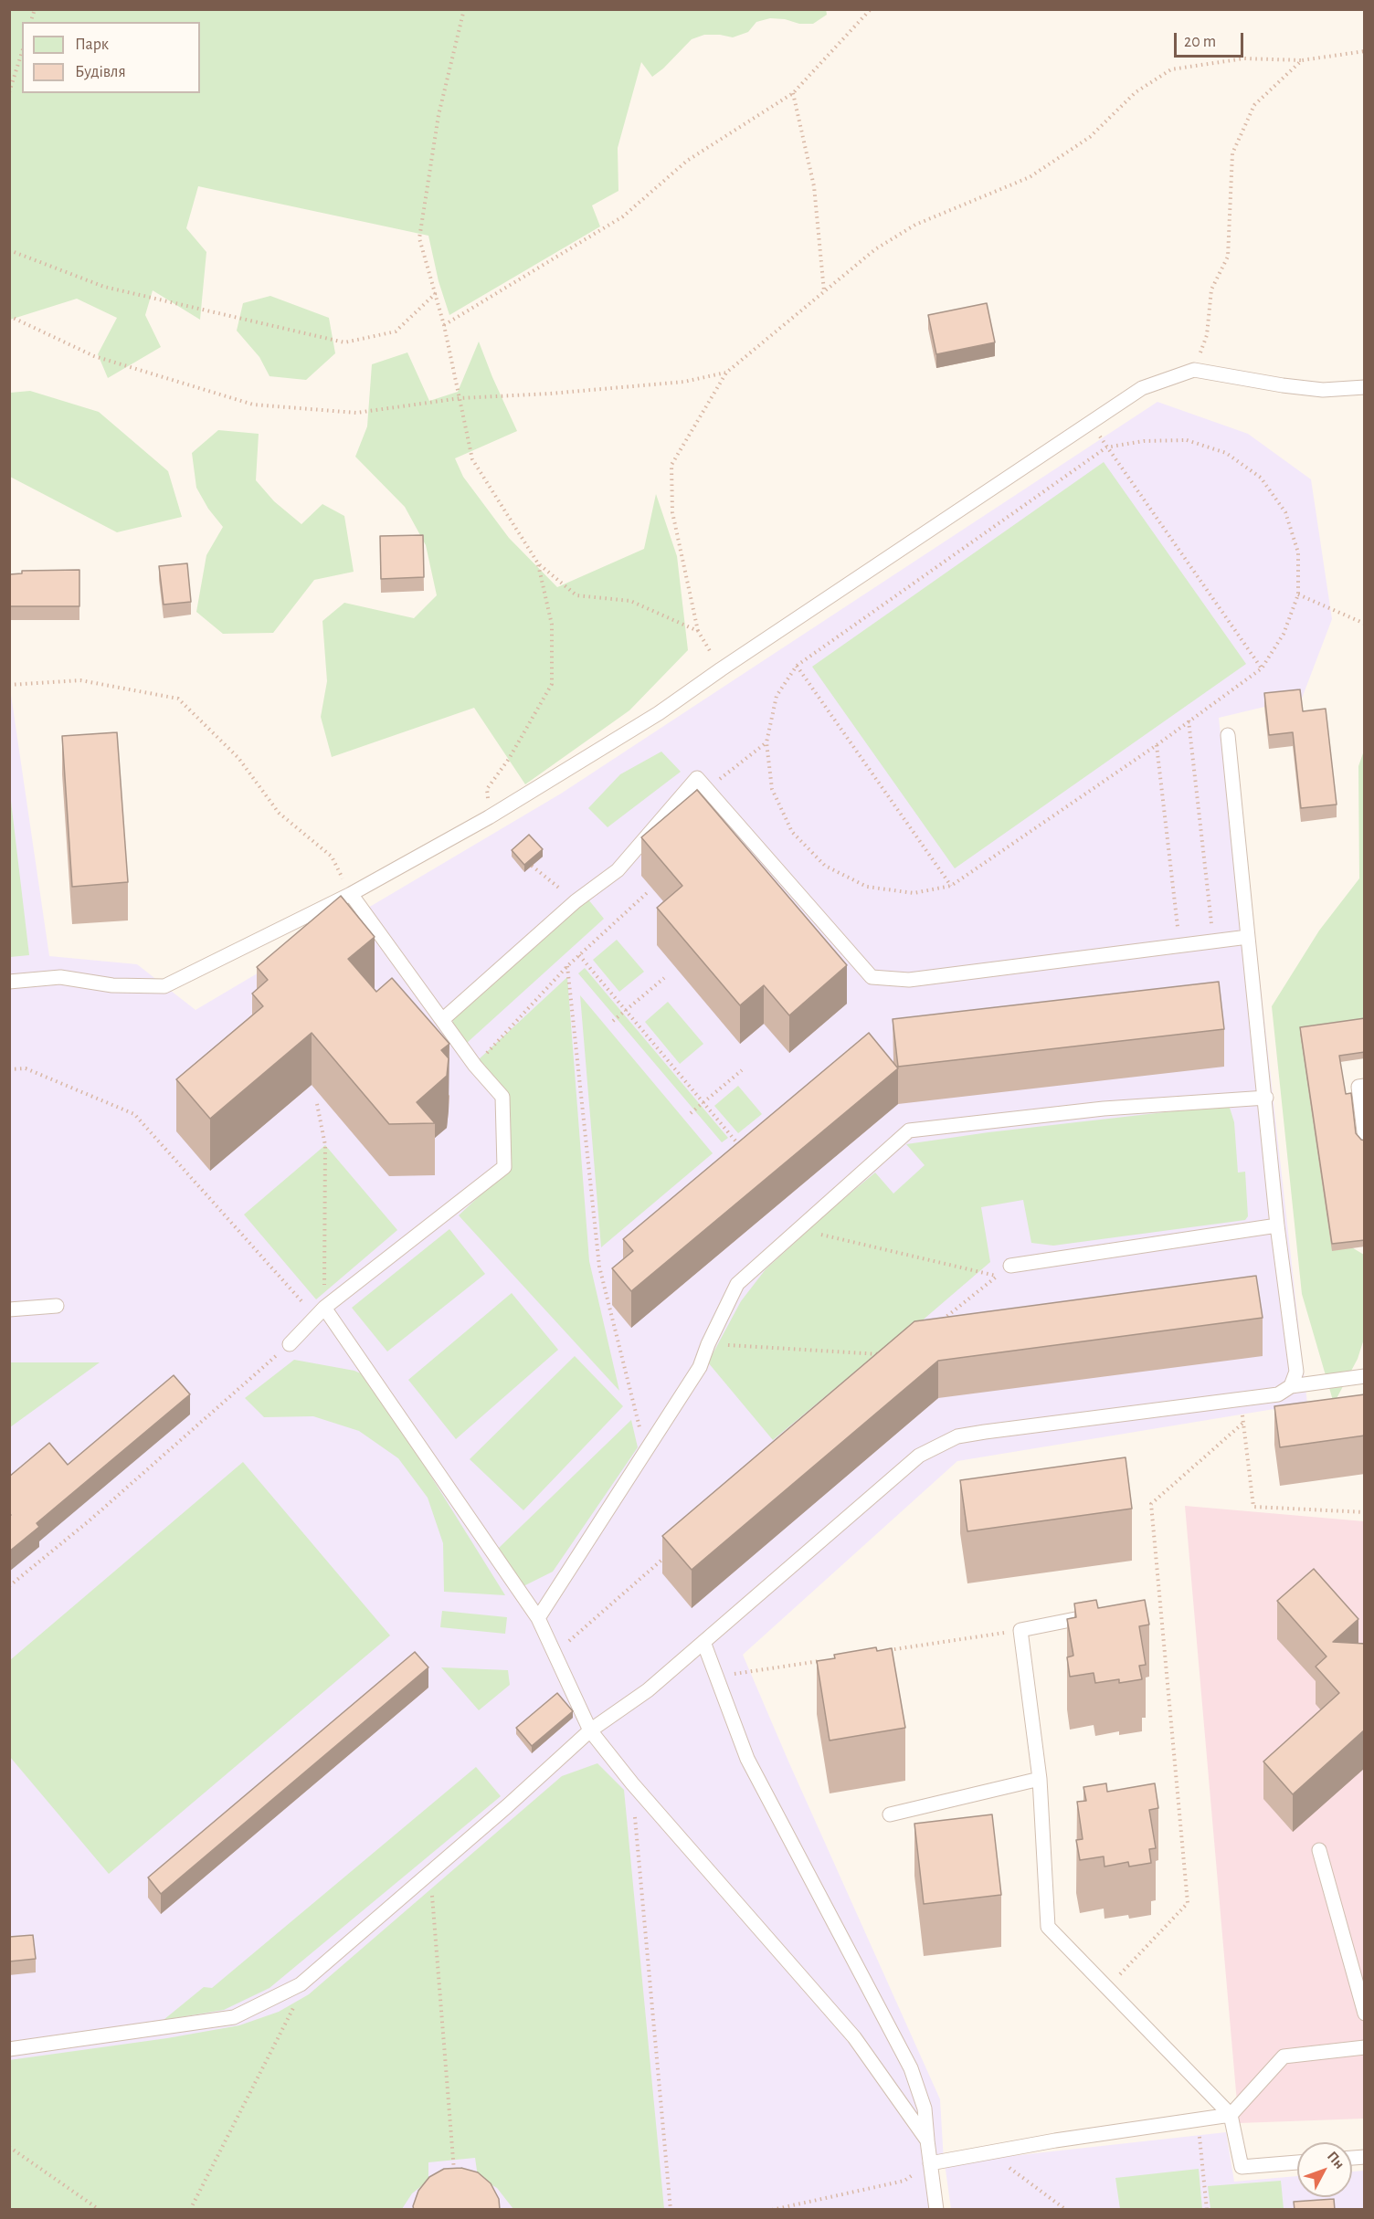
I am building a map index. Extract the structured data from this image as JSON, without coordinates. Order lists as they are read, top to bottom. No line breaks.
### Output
{"legend":["Парк","Будівля"],"scale_bar":"20 m","north":"top right"}
